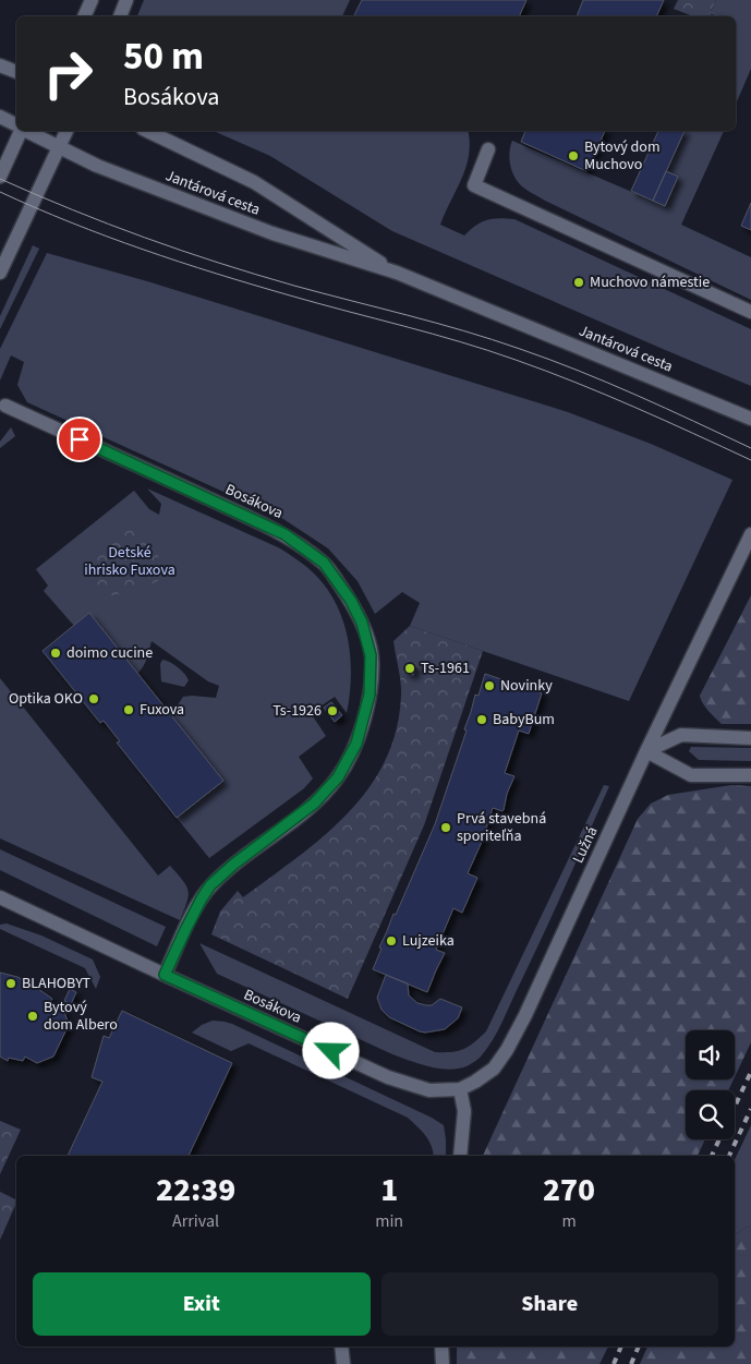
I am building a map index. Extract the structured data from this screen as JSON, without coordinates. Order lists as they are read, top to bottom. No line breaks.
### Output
{"streets":{"street":["Jantárová cesta","Bosákova","Lužná"]},"crossings":[["Bosákova","Lužná"]],"parks":["Detské ihrisko Fuxova"],"places":["Bytový dom Muchovo","Muchovo námestie","doimo cucine","Ts-1961","Novinky","Optika OKO","Fuxova","Ts-1926","BabyBum","Prvá stavebná sporiteľňa","Lujzeika","BLAHOBYT","Bytový dom Albero"],"page":{"turn":["50 m","Bosákova"],"eta":["22:39","Arrival","1","min","270","m"],"buttons":["Exit","Share"]}}
